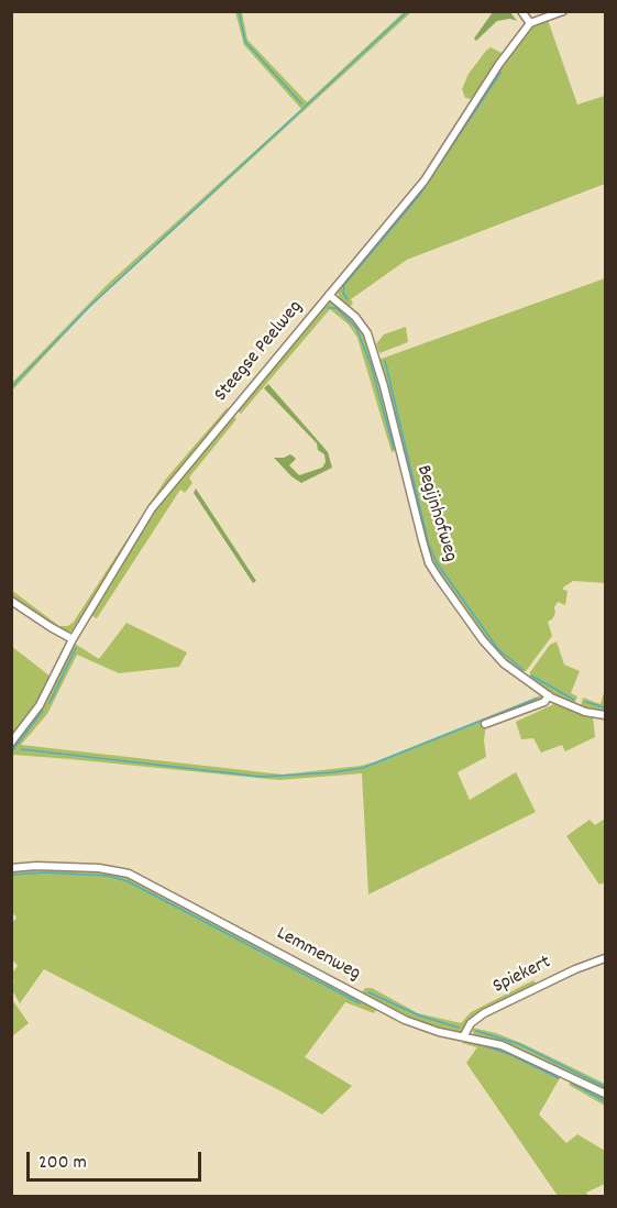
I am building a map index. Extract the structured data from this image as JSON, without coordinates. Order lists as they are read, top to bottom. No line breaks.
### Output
{"streets":{"street":["Steegse Peelweg","Begijnhofweg","Lemmenweg","Spiekert"]},"crossings":[["Steegse Peelweg","Begijnhofweg"],["Lemmenweg","Spiekert"]],"scale_bar":"200 m"}
